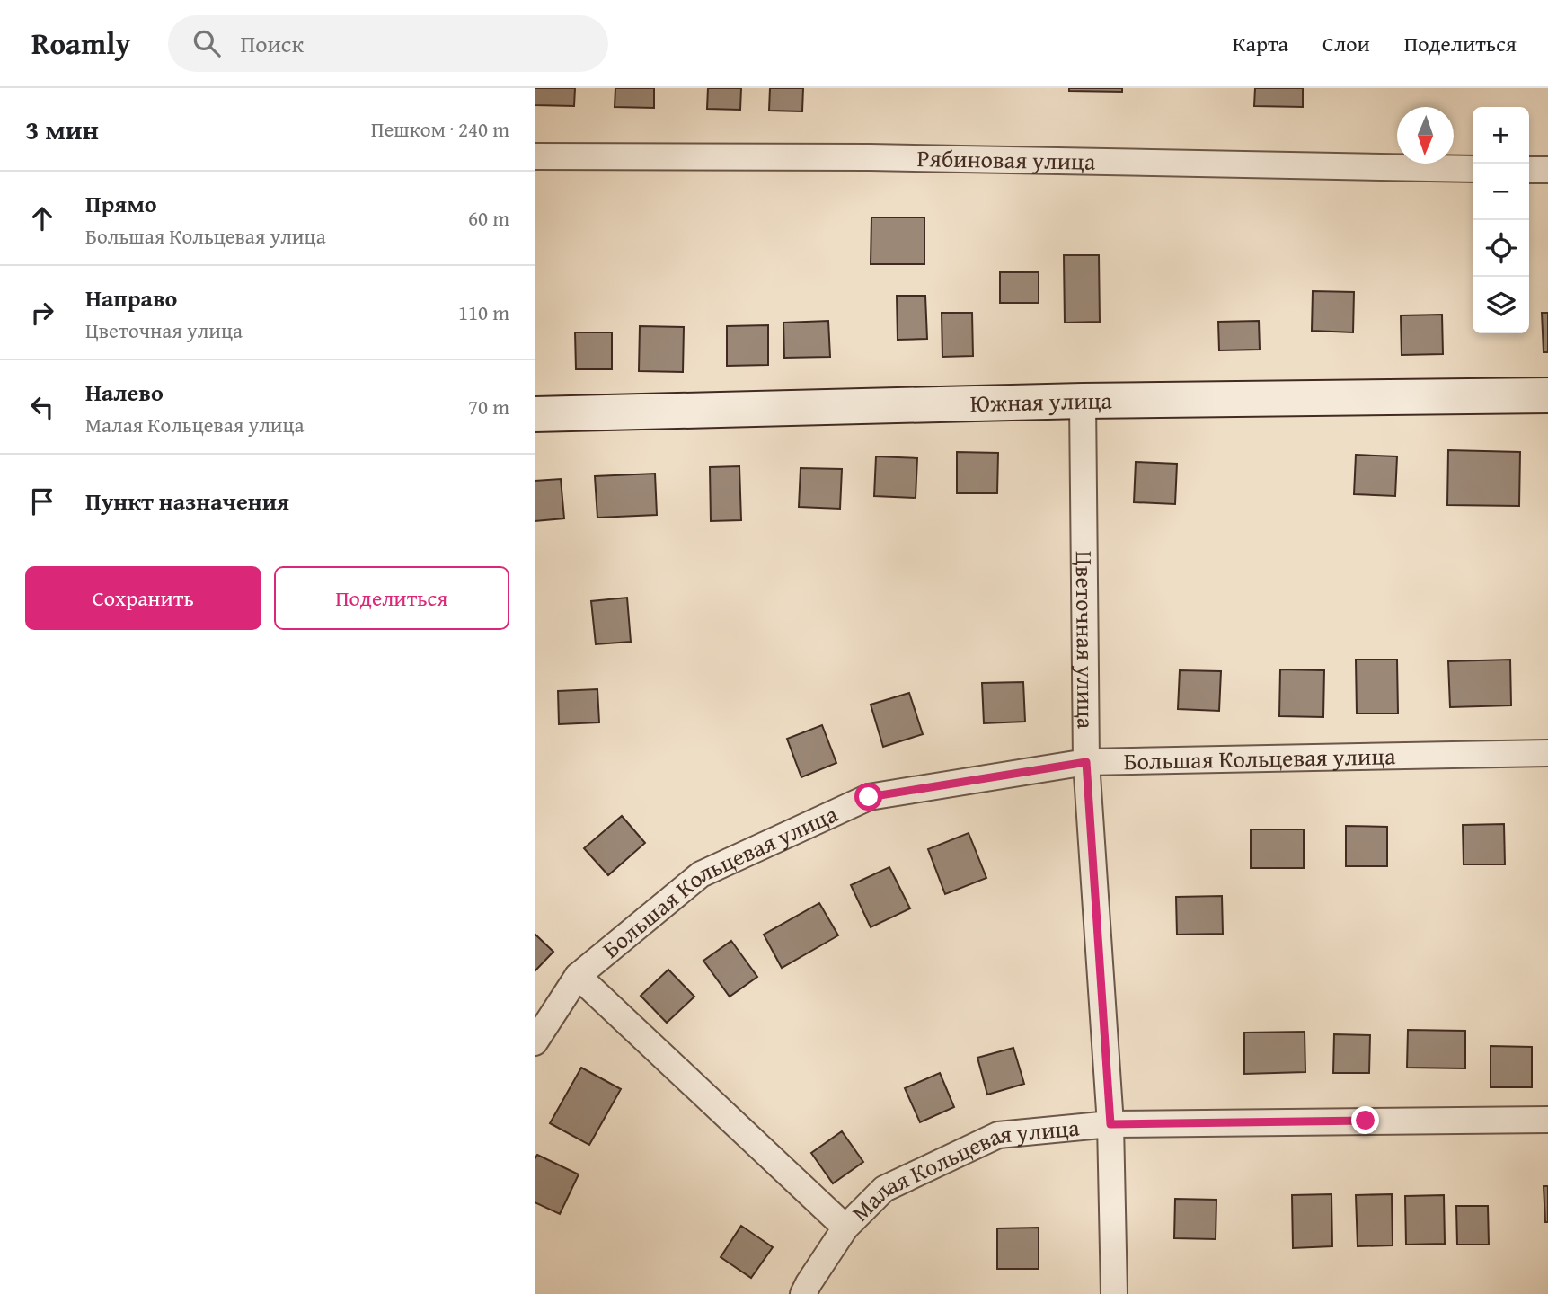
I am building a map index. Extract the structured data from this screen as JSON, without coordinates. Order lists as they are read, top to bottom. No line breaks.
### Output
{"streets":{"street":["Рябиновая улица","Южная улица","Цветочная улица","Большая Кольцевая улица","Малая Кольцевая улица"]},"crossings":[["Южная улица","Цветочная улица"],["Цветочная улица","Большая Кольцевая улица"],["Цветочная улица","Малая Кольцевая улица"]],"north":"bottom","page":{"header":"Roamly","search":"Поиск","nav":["Карта","Слои","Поделиться"],"heading":["3 мин","Пешком · 240 m"],"map_buttons":["+","−"],"list":[["Прямо","Большая Кольцевая улица","60 m"],["Направо","Цветочная улица","110 m"],["Налево","Малая Кольцевая улица","70 m"],"Пункт назначения"],"buttons":["Сохранить","Поделиться"]}}
